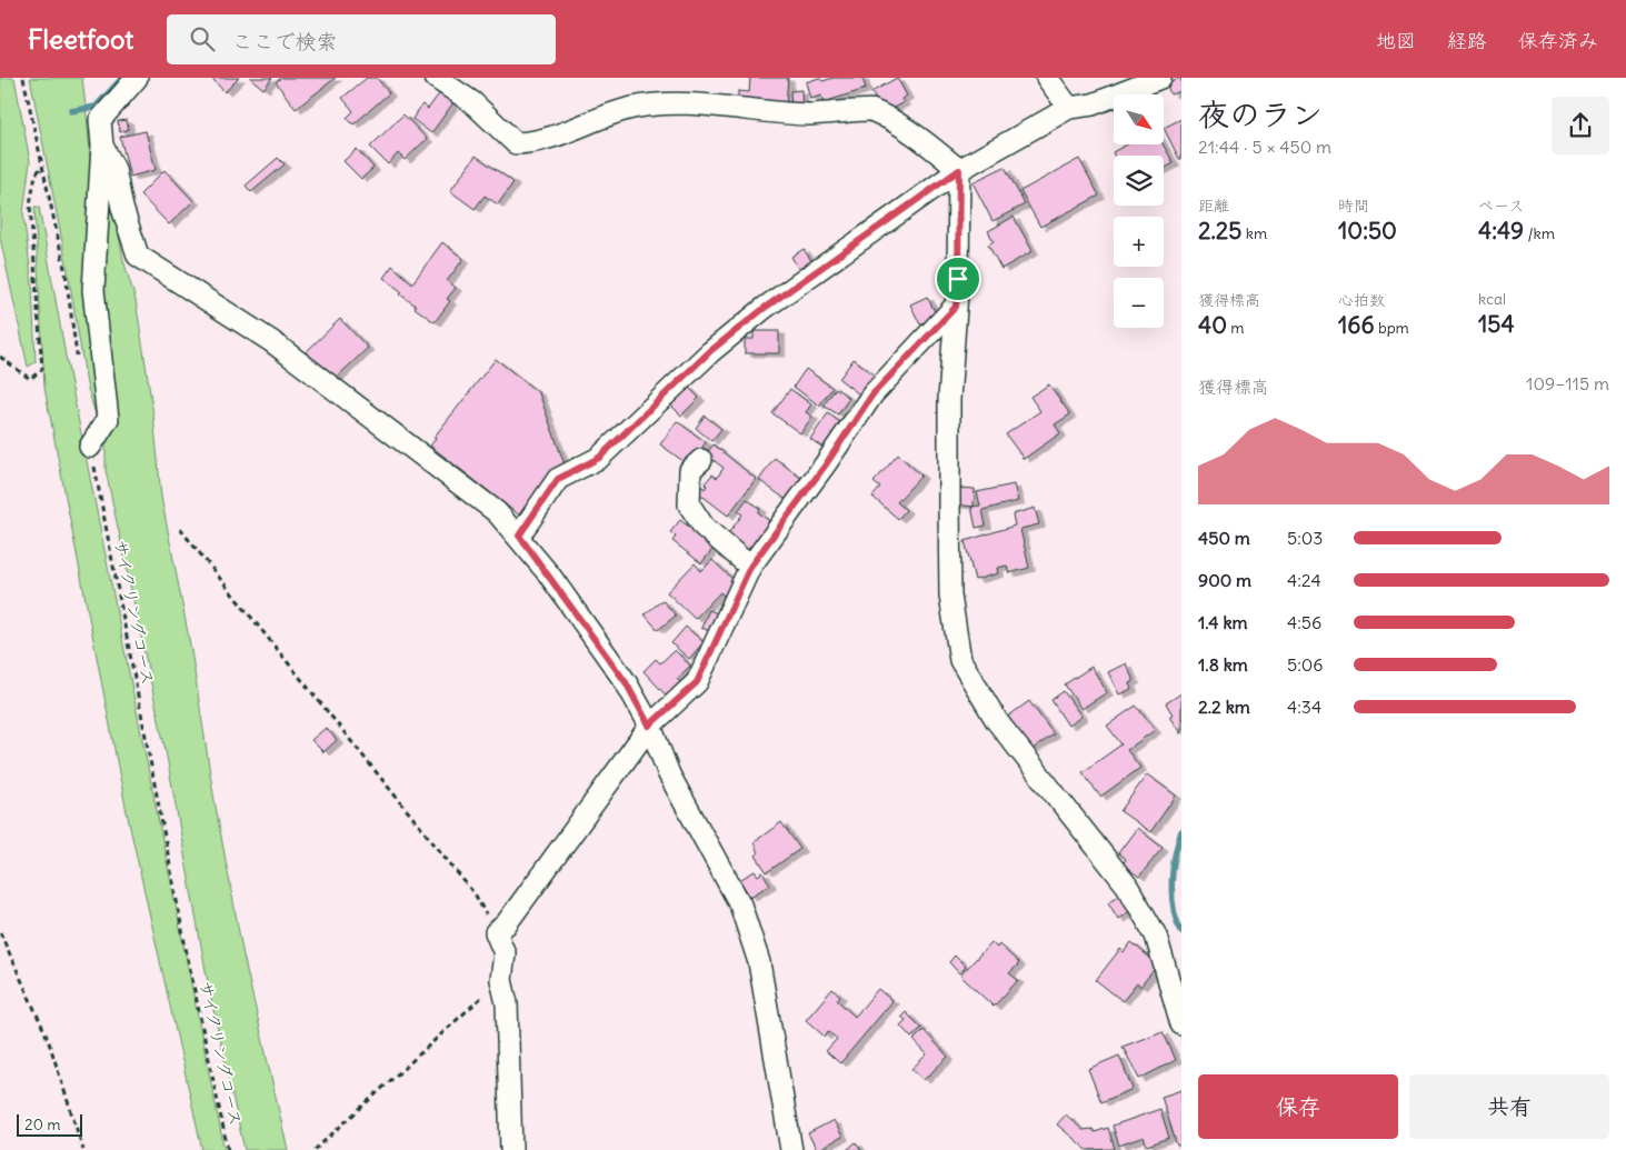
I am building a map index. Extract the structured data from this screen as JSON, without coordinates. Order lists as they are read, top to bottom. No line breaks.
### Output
{"streets":{"path":["サイクリングコース"]},"scale_bar":"20 m","north":"bottom right","page":{"header":"Fleetfoot","search":"ここで検索","nav":["地図","経路","保存済み"],"heading":["夜のラン","21:44 · 5 × 450 m"],"map_buttons":["+","−"],"stats":[["距離","2.25 km"],["時間","10:50"],["ペース","4:49 /km"],["獲得標高","40 m"],["心拍数","166 bpm"],["kcal","154"]],"chart":["獲得標高","109–115 m"],"list":[{"name":"450 m","note":"5:03"},{"name":"900 m","note":"4:24"},{"name":"1.4 km","note":"4:56"},{"name":"1.8 km","note":"5:06"},{"name":"2.2 km","note":"4:34"}],"buttons":["保存","共有"],"scale":"20 m"}}
